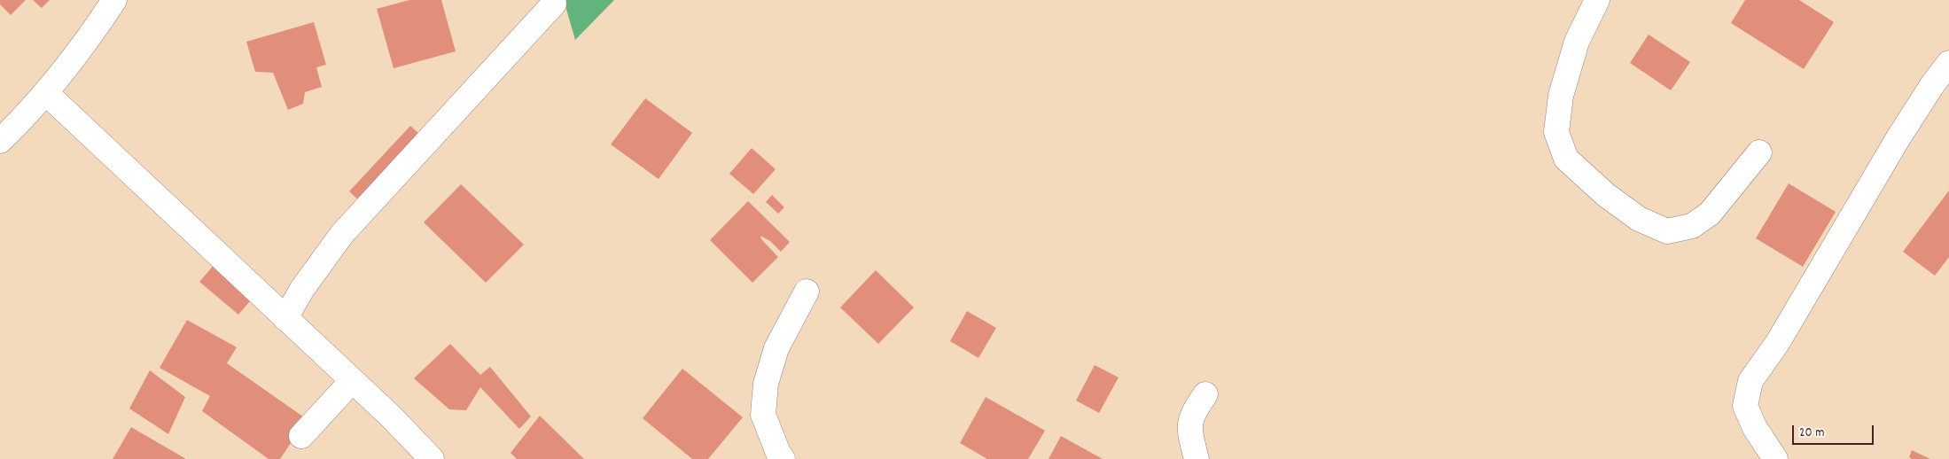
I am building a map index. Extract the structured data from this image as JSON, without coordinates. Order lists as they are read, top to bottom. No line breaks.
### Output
{"scale_bar":"20 m"}
